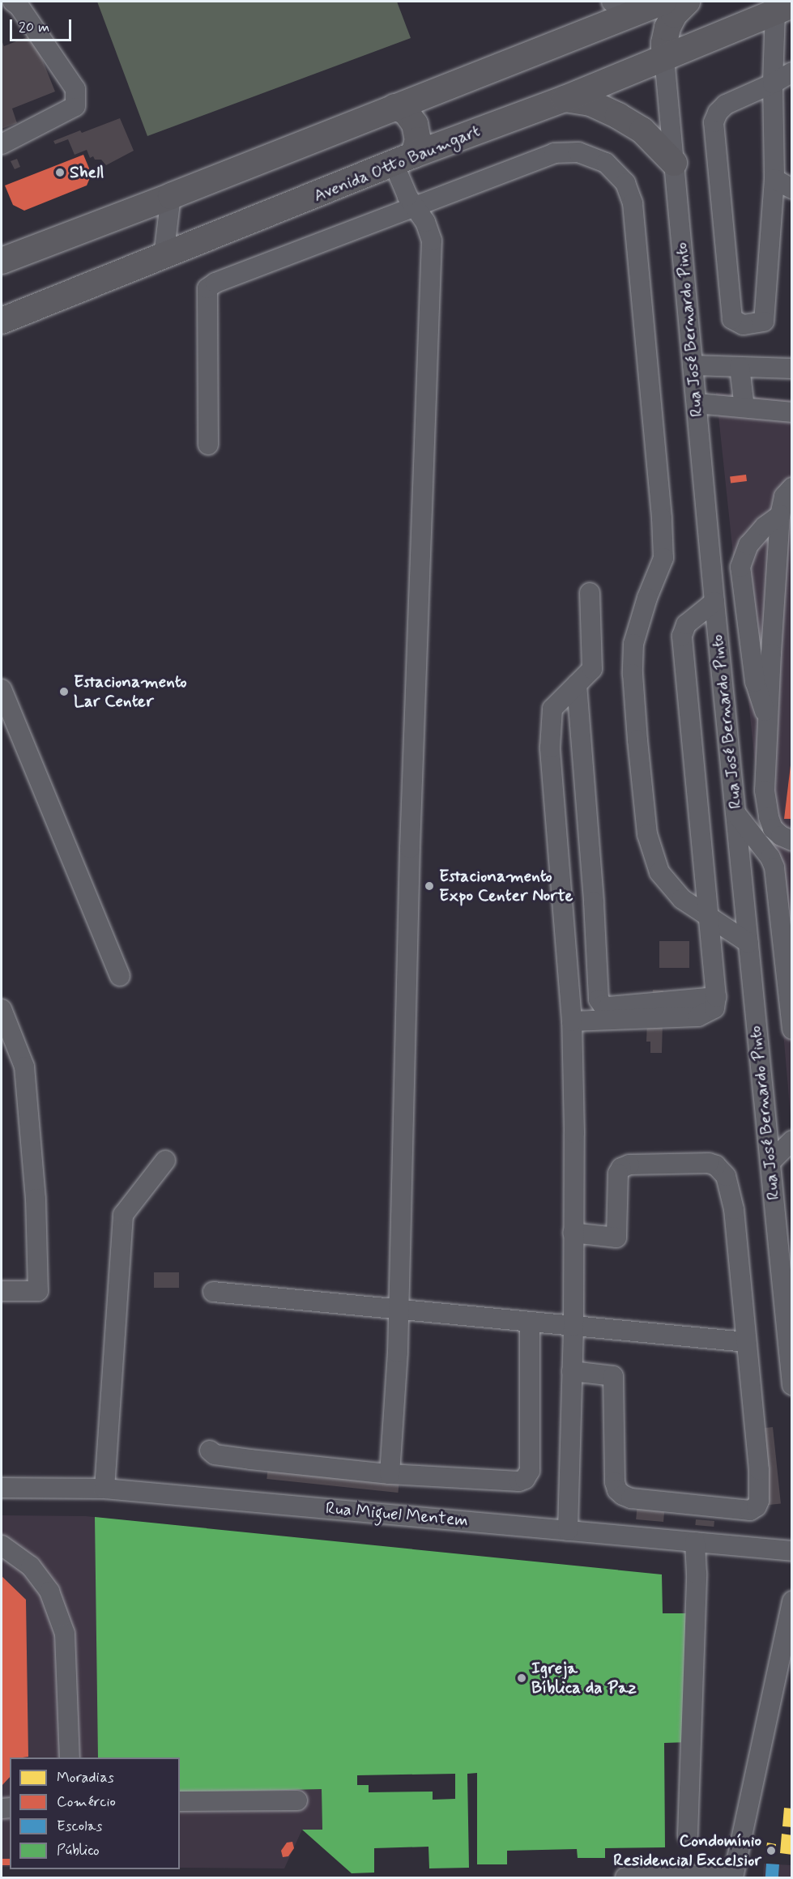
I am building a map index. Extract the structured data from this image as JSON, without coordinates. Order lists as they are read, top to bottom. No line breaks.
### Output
{"streets":{"main road":["Avenida Otto Baumgart"],"street":["Rua José Bernardo Pinto","Rua Miguel Mentem"]},"crossings":[["Avenida Otto Baumgart","Rua José Bernardo Pinto"]],"places":["Shell","Estacionamento Lar Center","Estacionamento Expo Center Norte","Igreja Bíblica da Paz","Condomínio Residencial Excelsior"],"legend":["Moradias","Comércio","Escolas","Público"],"scale_bar":"20 m"}
